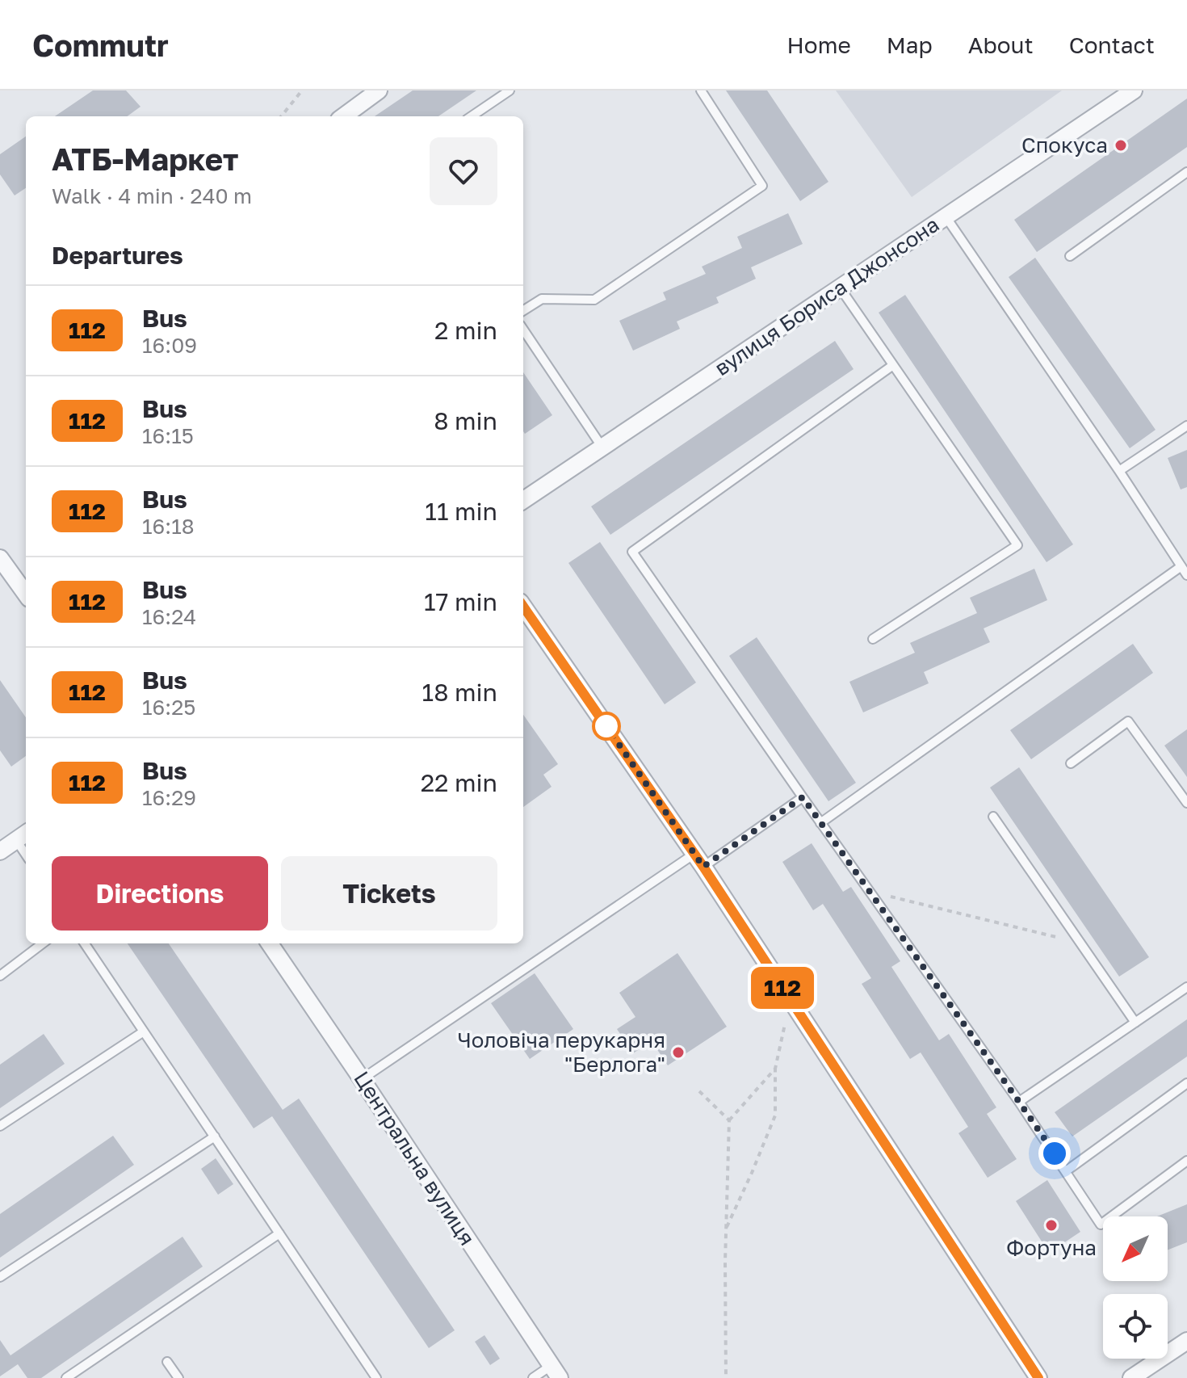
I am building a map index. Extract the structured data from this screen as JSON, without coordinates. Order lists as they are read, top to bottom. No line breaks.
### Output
{"streets":{"street":["вулиця Бориса Джонсона","Центральна вулиця"]},"places":["Спокуса","Чоловіча перукарня \"Берлога\"","Фортуна"],"lines":["bus line 112"],"north":"bottom left","page":{"header":"Commutr","nav":["Home","Map","About","Contact"],"on_map":"112","heading":[["АТБ-Маркет","Walk · 4 min · 240 m"],"Departures"],"list":[{"mark":"112","name":"Bus","note":"16:09","value":"2 min"},{"mark":"112","name":"Bus","note":"16:15","value":"8 min"},{"mark":"112","name":"Bus","note":"16:18","value":"11 min"},{"mark":"112","name":"Bus","note":"16:24","value":"17 min"},{"mark":"112","name":"Bus","note":"16:25","value":"18 min"},{"mark":"112","name":"Bus","note":"16:29","value":"22 min"}],"buttons":["Directions","Tickets"]}}
